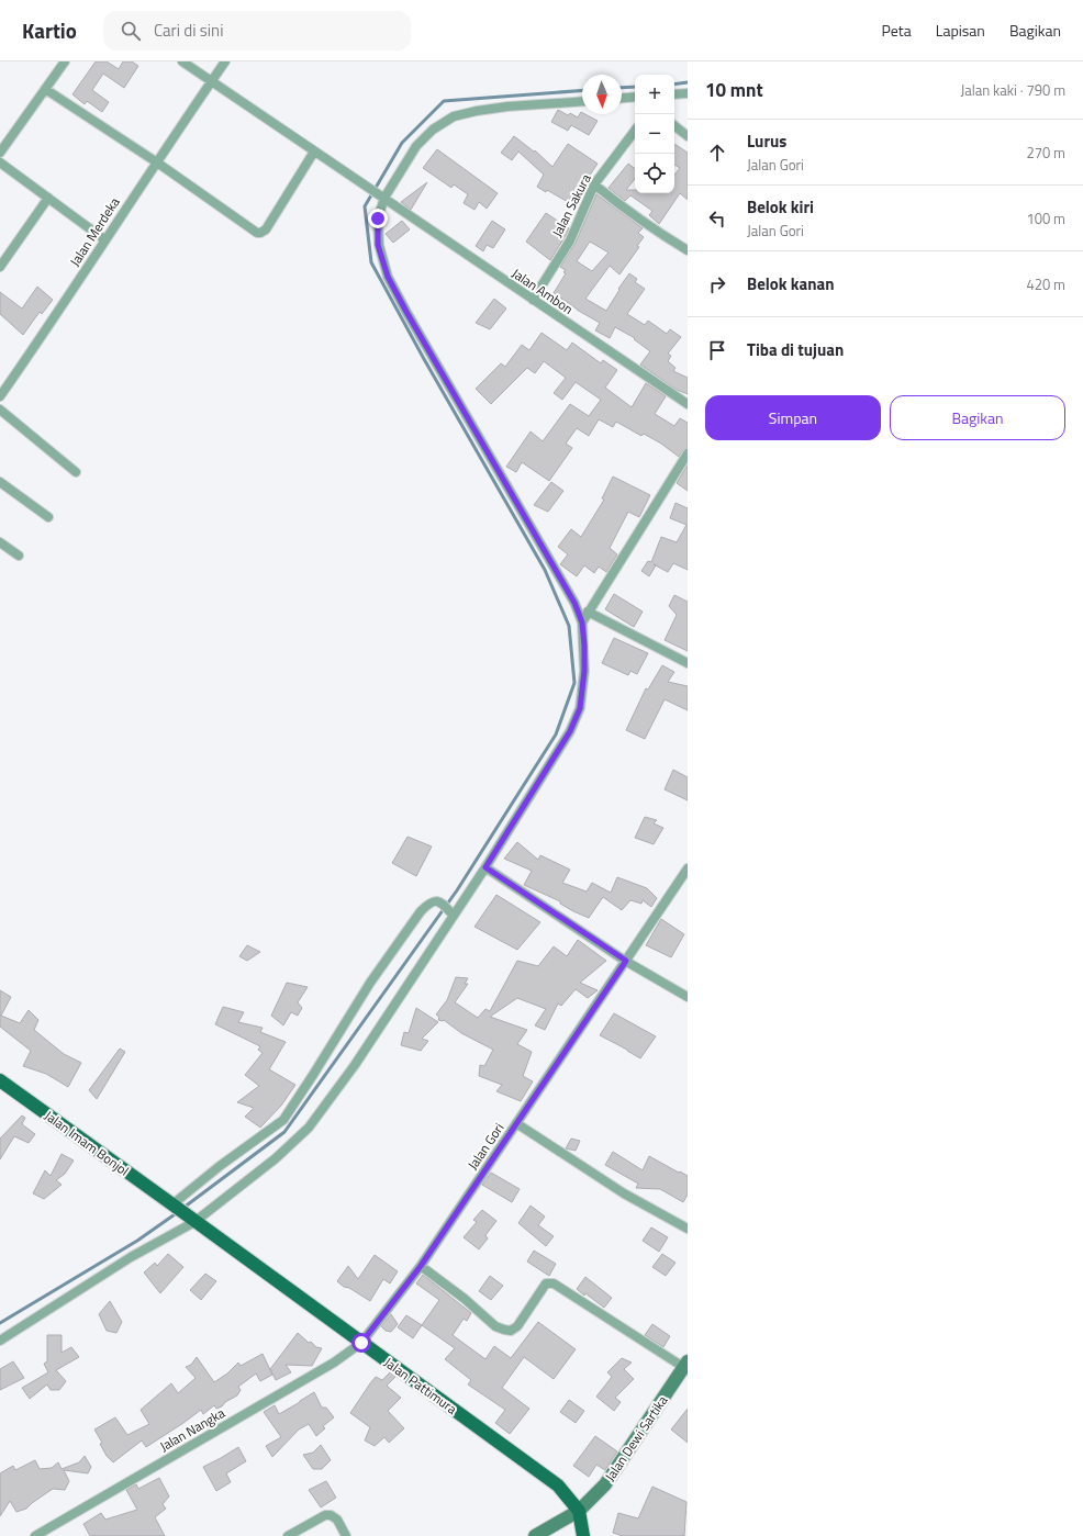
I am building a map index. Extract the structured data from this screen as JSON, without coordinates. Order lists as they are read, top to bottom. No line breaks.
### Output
{"streets":{"main road":["Jalan Imam Bonjol","Jalan Pattimura","Jalan Dewi Sartika"],"street":["Jalan Sakura","Jalan Merdeka","Jalan Ambon","Jalan Gori","Jalan Nangka"]},"crossings":[["Jalan Sakura","Jalan Ambon"],["Jalan Merdeka","Jalan Ambon"],["Jalan Imam Bonjol","Jalan Pattimura"],["Jalan Gori","Jalan Pattimura"],["Jalan Gori","Jalan Nangka"],["Jalan Pattimura","Jalan Nangka"],["Jalan Pattimura","Jalan Dewi Sartika"]],"north":"bottom","page":{"header":"Kartio","search":"Cari di sini","nav":["Peta","Lapisan","Bagikan"],"heading":["10 mnt","Jalan kaki · 790 m"],"map_buttons":["+","−"],"list":[["Lurus","Jalan Gori","270 m"],["Belok kiri","Jalan Gori","100 m"],["Belok kanan","420 m"],"Tiba di tujuan"],"buttons":["Simpan","Bagikan"]}}
